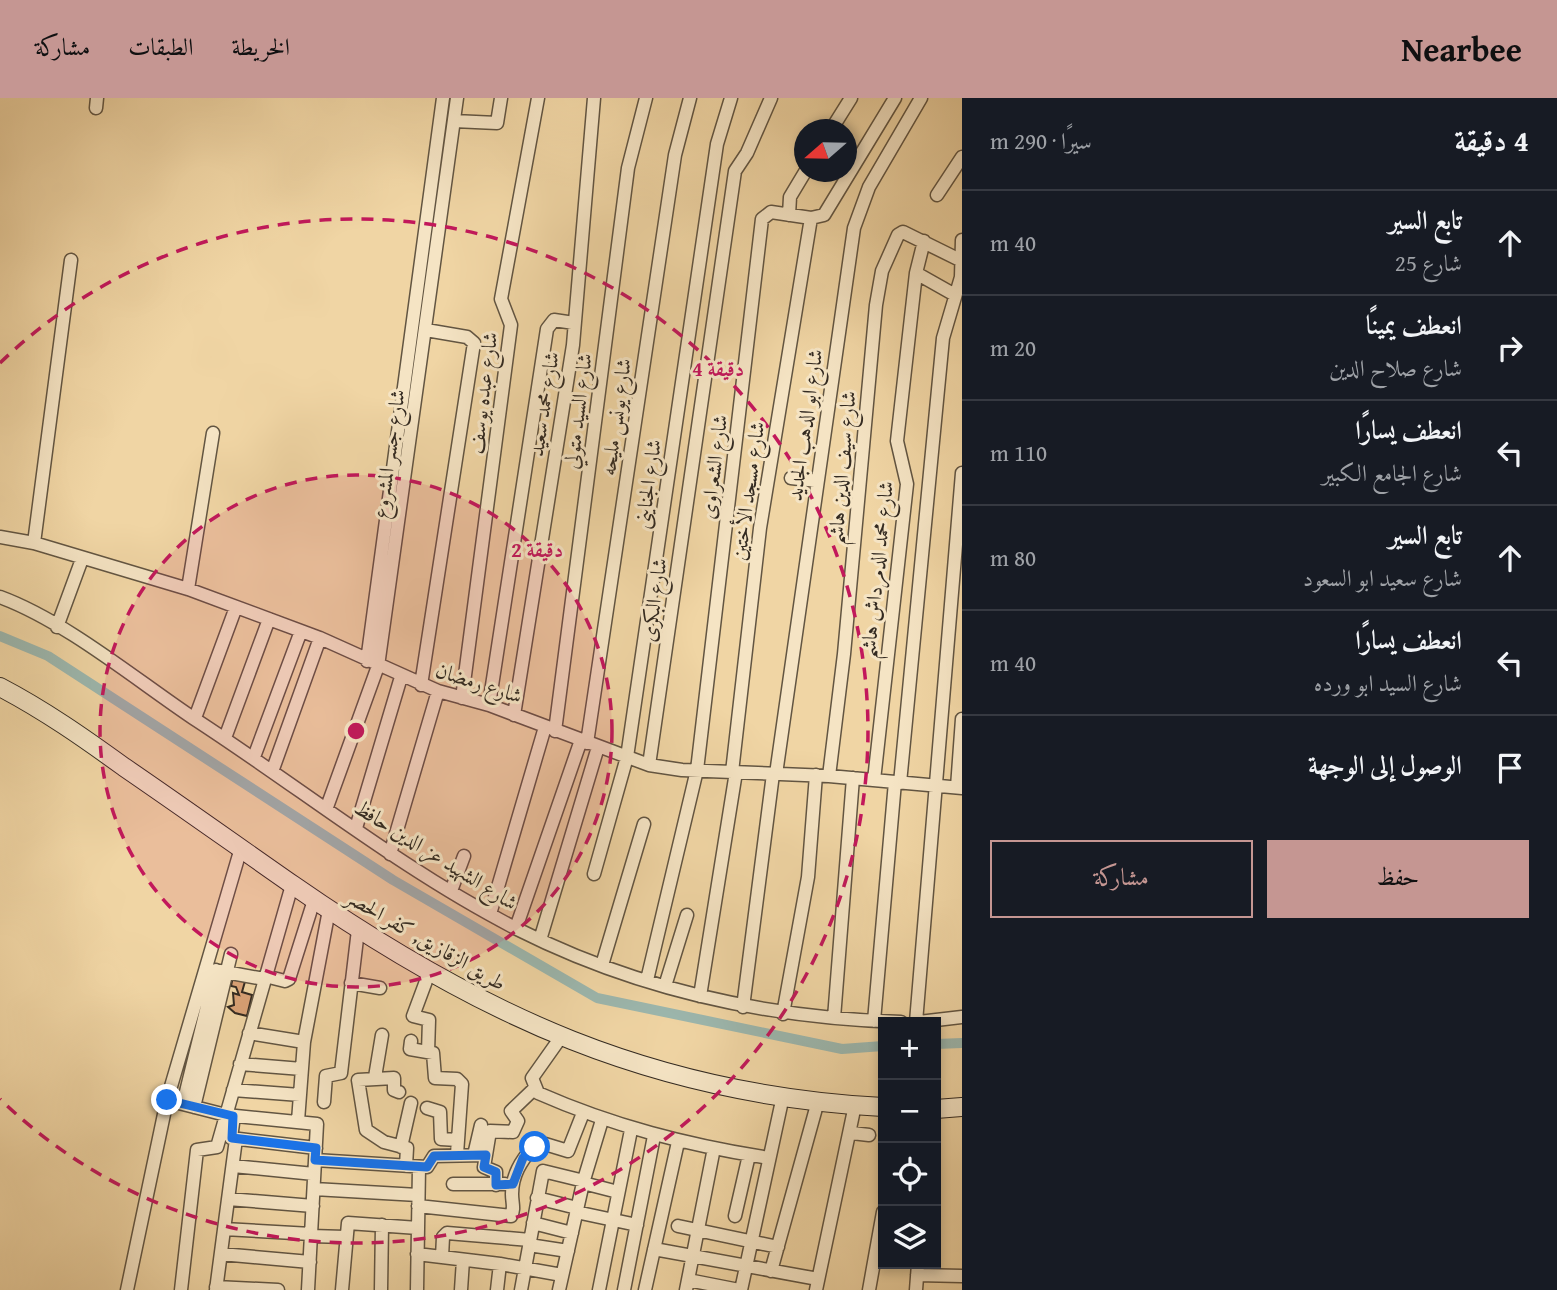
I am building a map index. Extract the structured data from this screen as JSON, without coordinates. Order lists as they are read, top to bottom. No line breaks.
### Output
{"streets":{"main road":["طريق الزقازيق, كفر الحصر"],"street":["شارع عبده يوسف","شارع محمد سعيد","شارع السيد متولي","شارع يونس مليحه","شارع ابو الدهب الجديد","شارع جسر المشروع","شارع الشعراوى","شارع سيف الدين هاشم","شارع الجناينى","شارع مسجد الأختين","شارع محمد الدمرداش هاشم","شارع البكرى","شارع رمضان","شارع الشهيد عز الدين حافظ"]},"crossings":[["شارع عبده يوسف","شارع رمضان"],["شارع محمد سعيد","شارع رمضان"],["شارع السيد متولي","شارع رمضان"],["شارع السيد متولي","شارع الشهيد عز الدين حافظ"],["شارع يونس مليحه","شارع رمضان"],["شارع ابو الدهب الجديد","شارع رمضان"],["شارع ابو الدهب الجديد","شارع الشهيد عز الدين حافظ"],["شارع جسر المشروع","شارع رمضان"],["شارع جسر المشروع","شارع الشهيد عز الدين حافظ"],["شارع الشعراوى","شارع مسجد الأختين"],["شارع الشعراوى","شارع رمضان"],["شارع الشعراوى","شارع الشهيد عز الدين حافظ"],["شارع سيف الدين هاشم","شارع محمد الدمرداش هاشم"],["شارع سيف الدين هاشم","شارع رمضان"],["شارع الجناينى","شارع رمضان"],["شارع مسجد الأختين","شارع رمضان"],["شارع مسجد الأختين","شارع الشهيد عز الدين حافظ"],["شارع محمد الدمرداش هاشم","شارع رمضان"],["شارع البكرى","شارع رمضان"]],"north":"left","page":{"header":"Nearbee","nav":["الخريطة","الطبقات","مشاركة"],"heading":["4 دقيقة","سيرًا · 290 m"],"list":[["تابع السير","شارع 25","40 m"],["انعطف يمينًا","شارع صلاح الدين","20 m"],["انعطف يسارًا","شارع الجامع الكبير","110 m"],["تابع السير","شارع سعيد ابو السعود","80 m"],["انعطف يسارًا","شارع السيد ابو ورده","40 m"],"الوصول إلى الوجهة"],"buttons":["حفظ","مشاركة"],"map_buttons":["+","−"]},"rings":["4 دقيقة","2 دقيقة"]}
